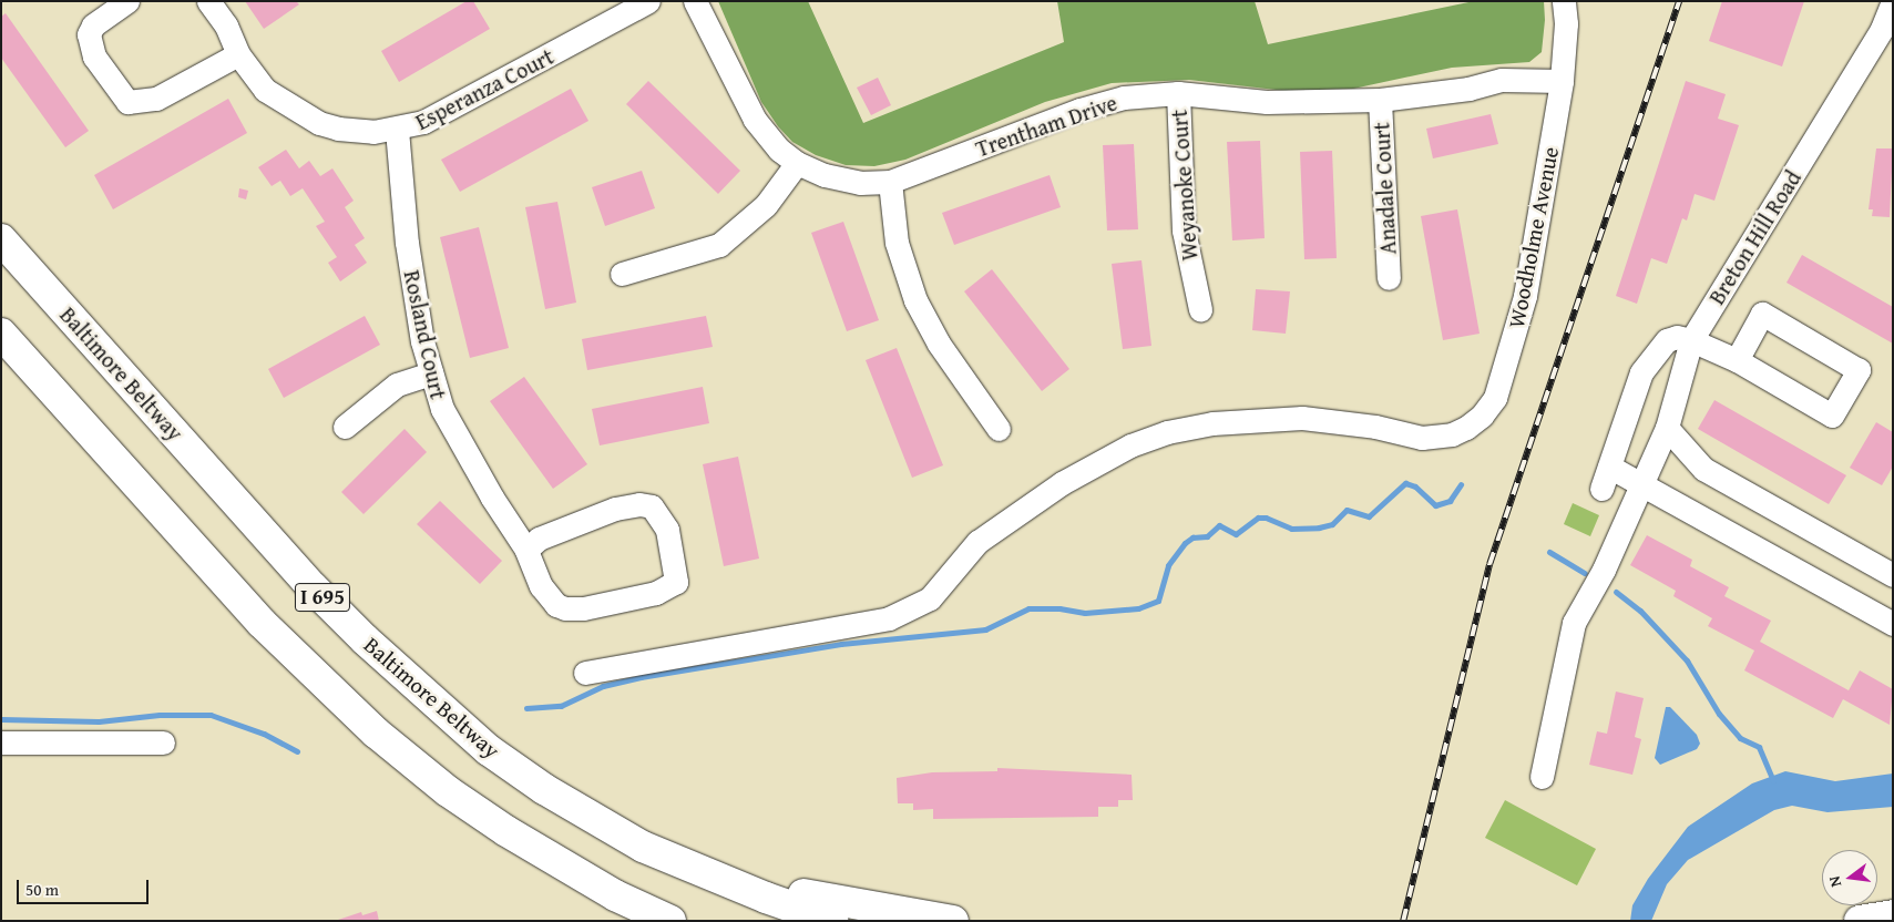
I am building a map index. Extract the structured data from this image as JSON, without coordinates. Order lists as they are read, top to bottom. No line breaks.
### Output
{"streets":{"highway":["Baltimore Beltway","I 695"],"street":["Esperanza Court","Trentham Drive","Weyanoke Court","Anadale Court","Woodholme Avenue","Breton Hill Road","Rosland Court"]},"crossings":[["Esperanza Court","Rosland Court"],["Trentham Drive","Weyanoke Court"],["Trentham Drive","Anadale Court"],["Trentham Drive","Woodholme Avenue"]],"scale_bar":"50 m","north":"left"}
